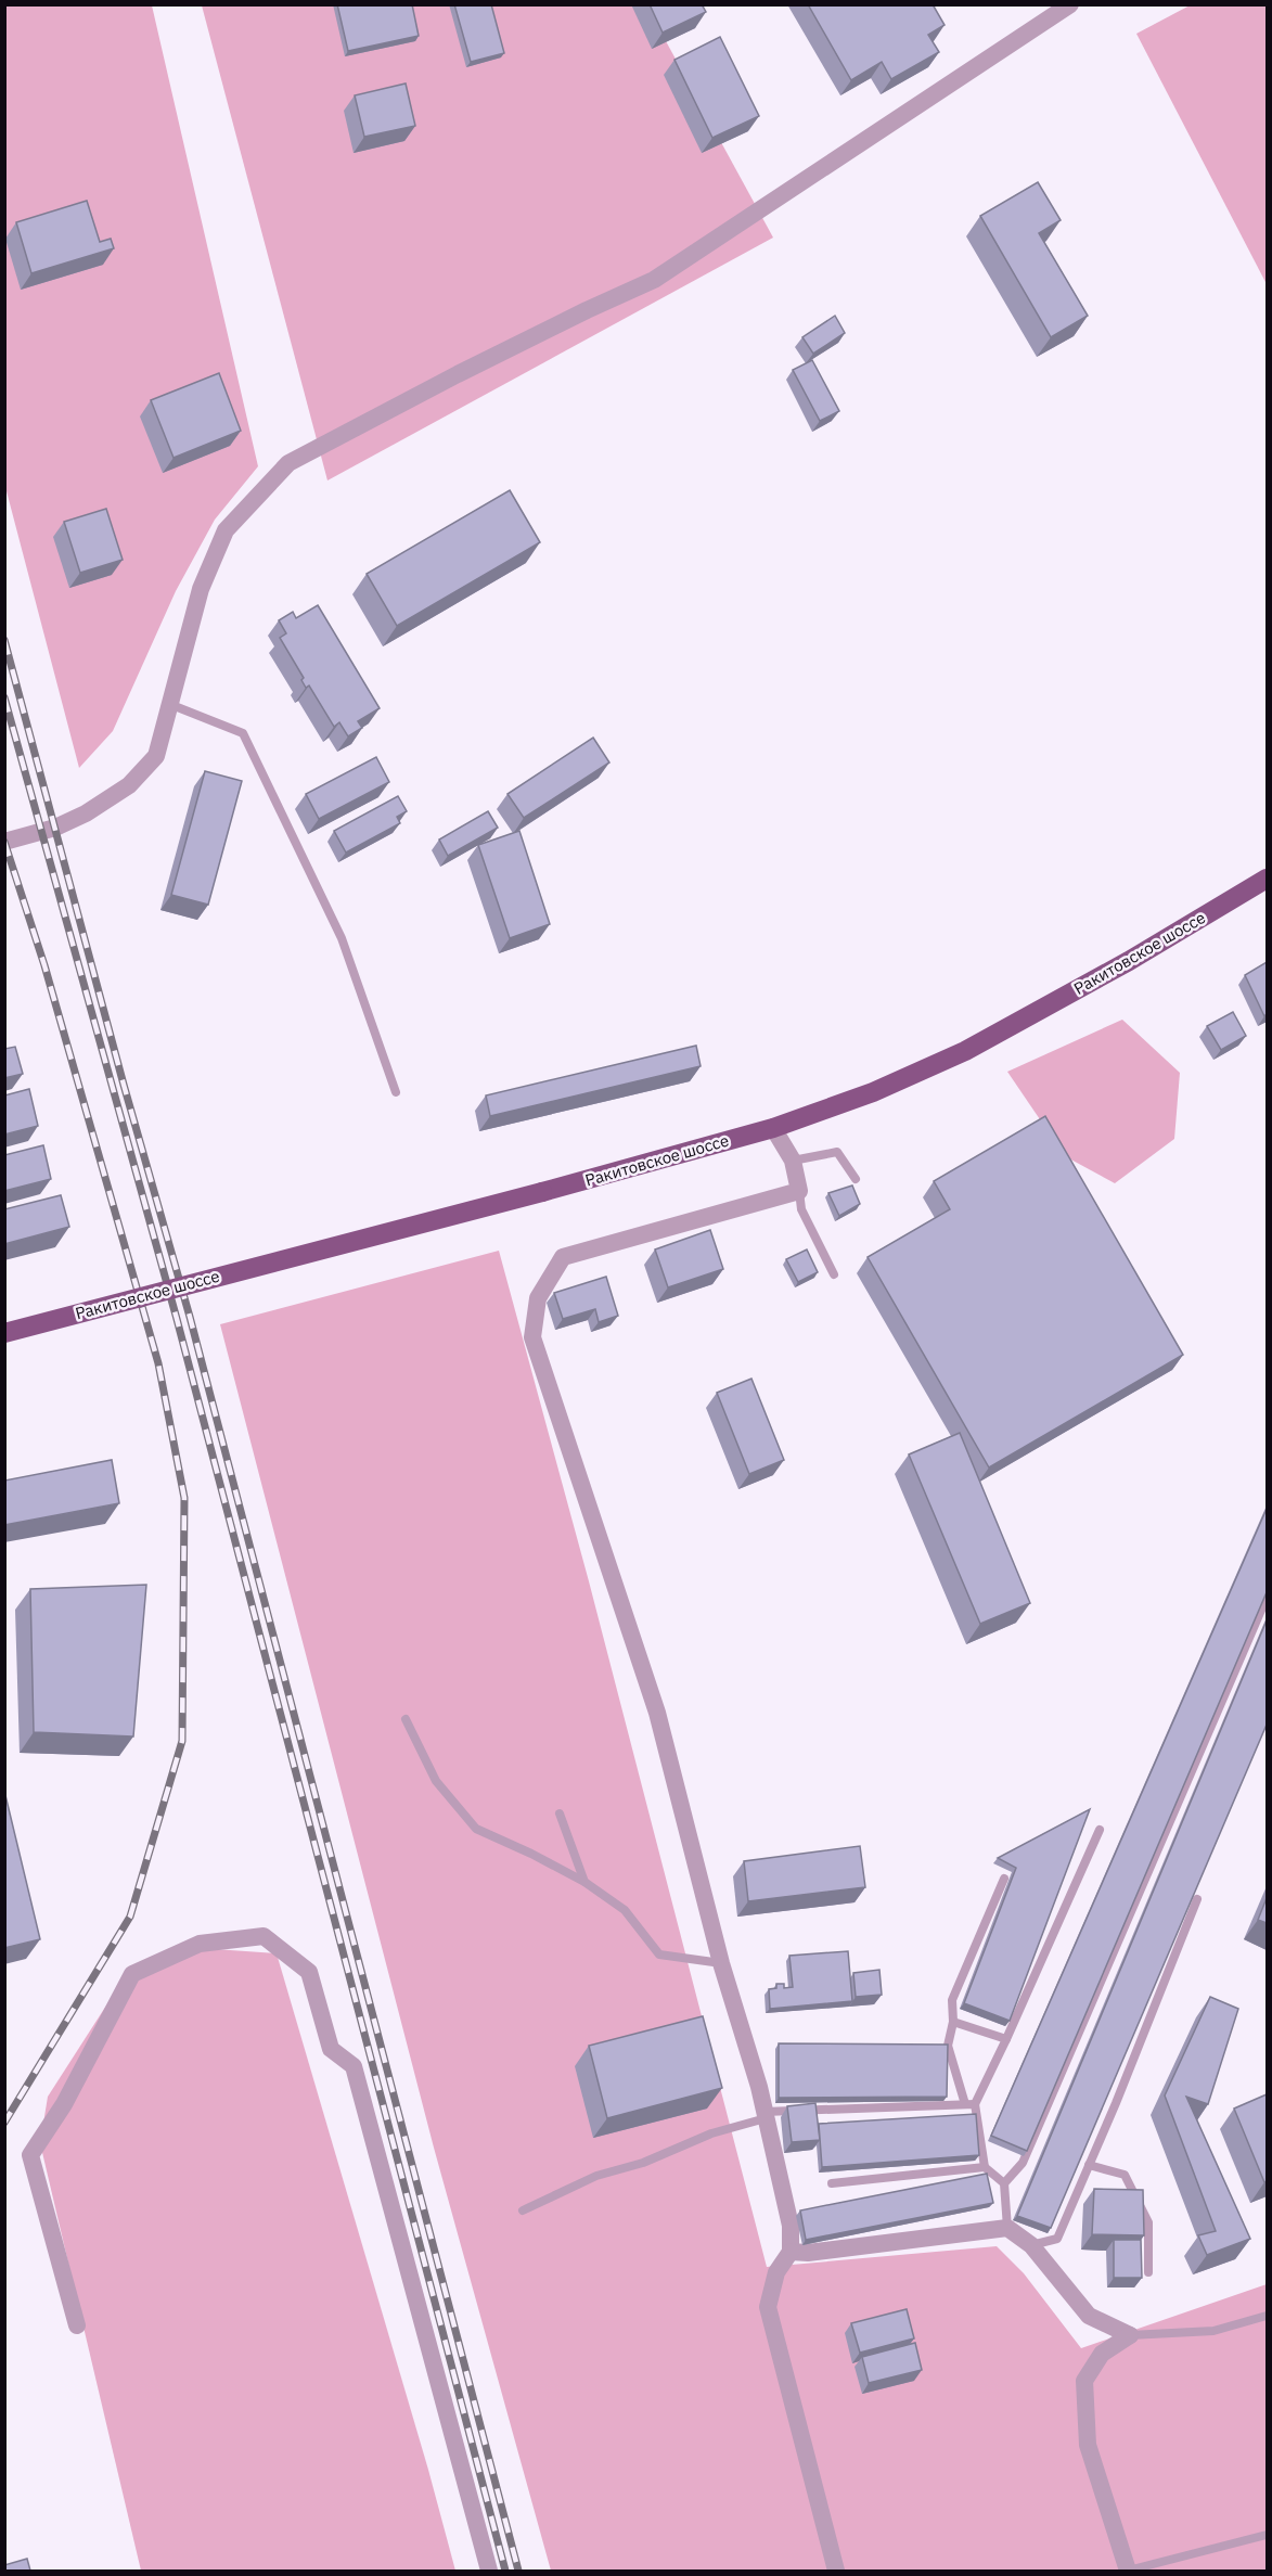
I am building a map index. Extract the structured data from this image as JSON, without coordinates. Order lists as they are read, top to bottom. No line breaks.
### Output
{"streets":{"main road":["Ракитовское шоссе"]}}
